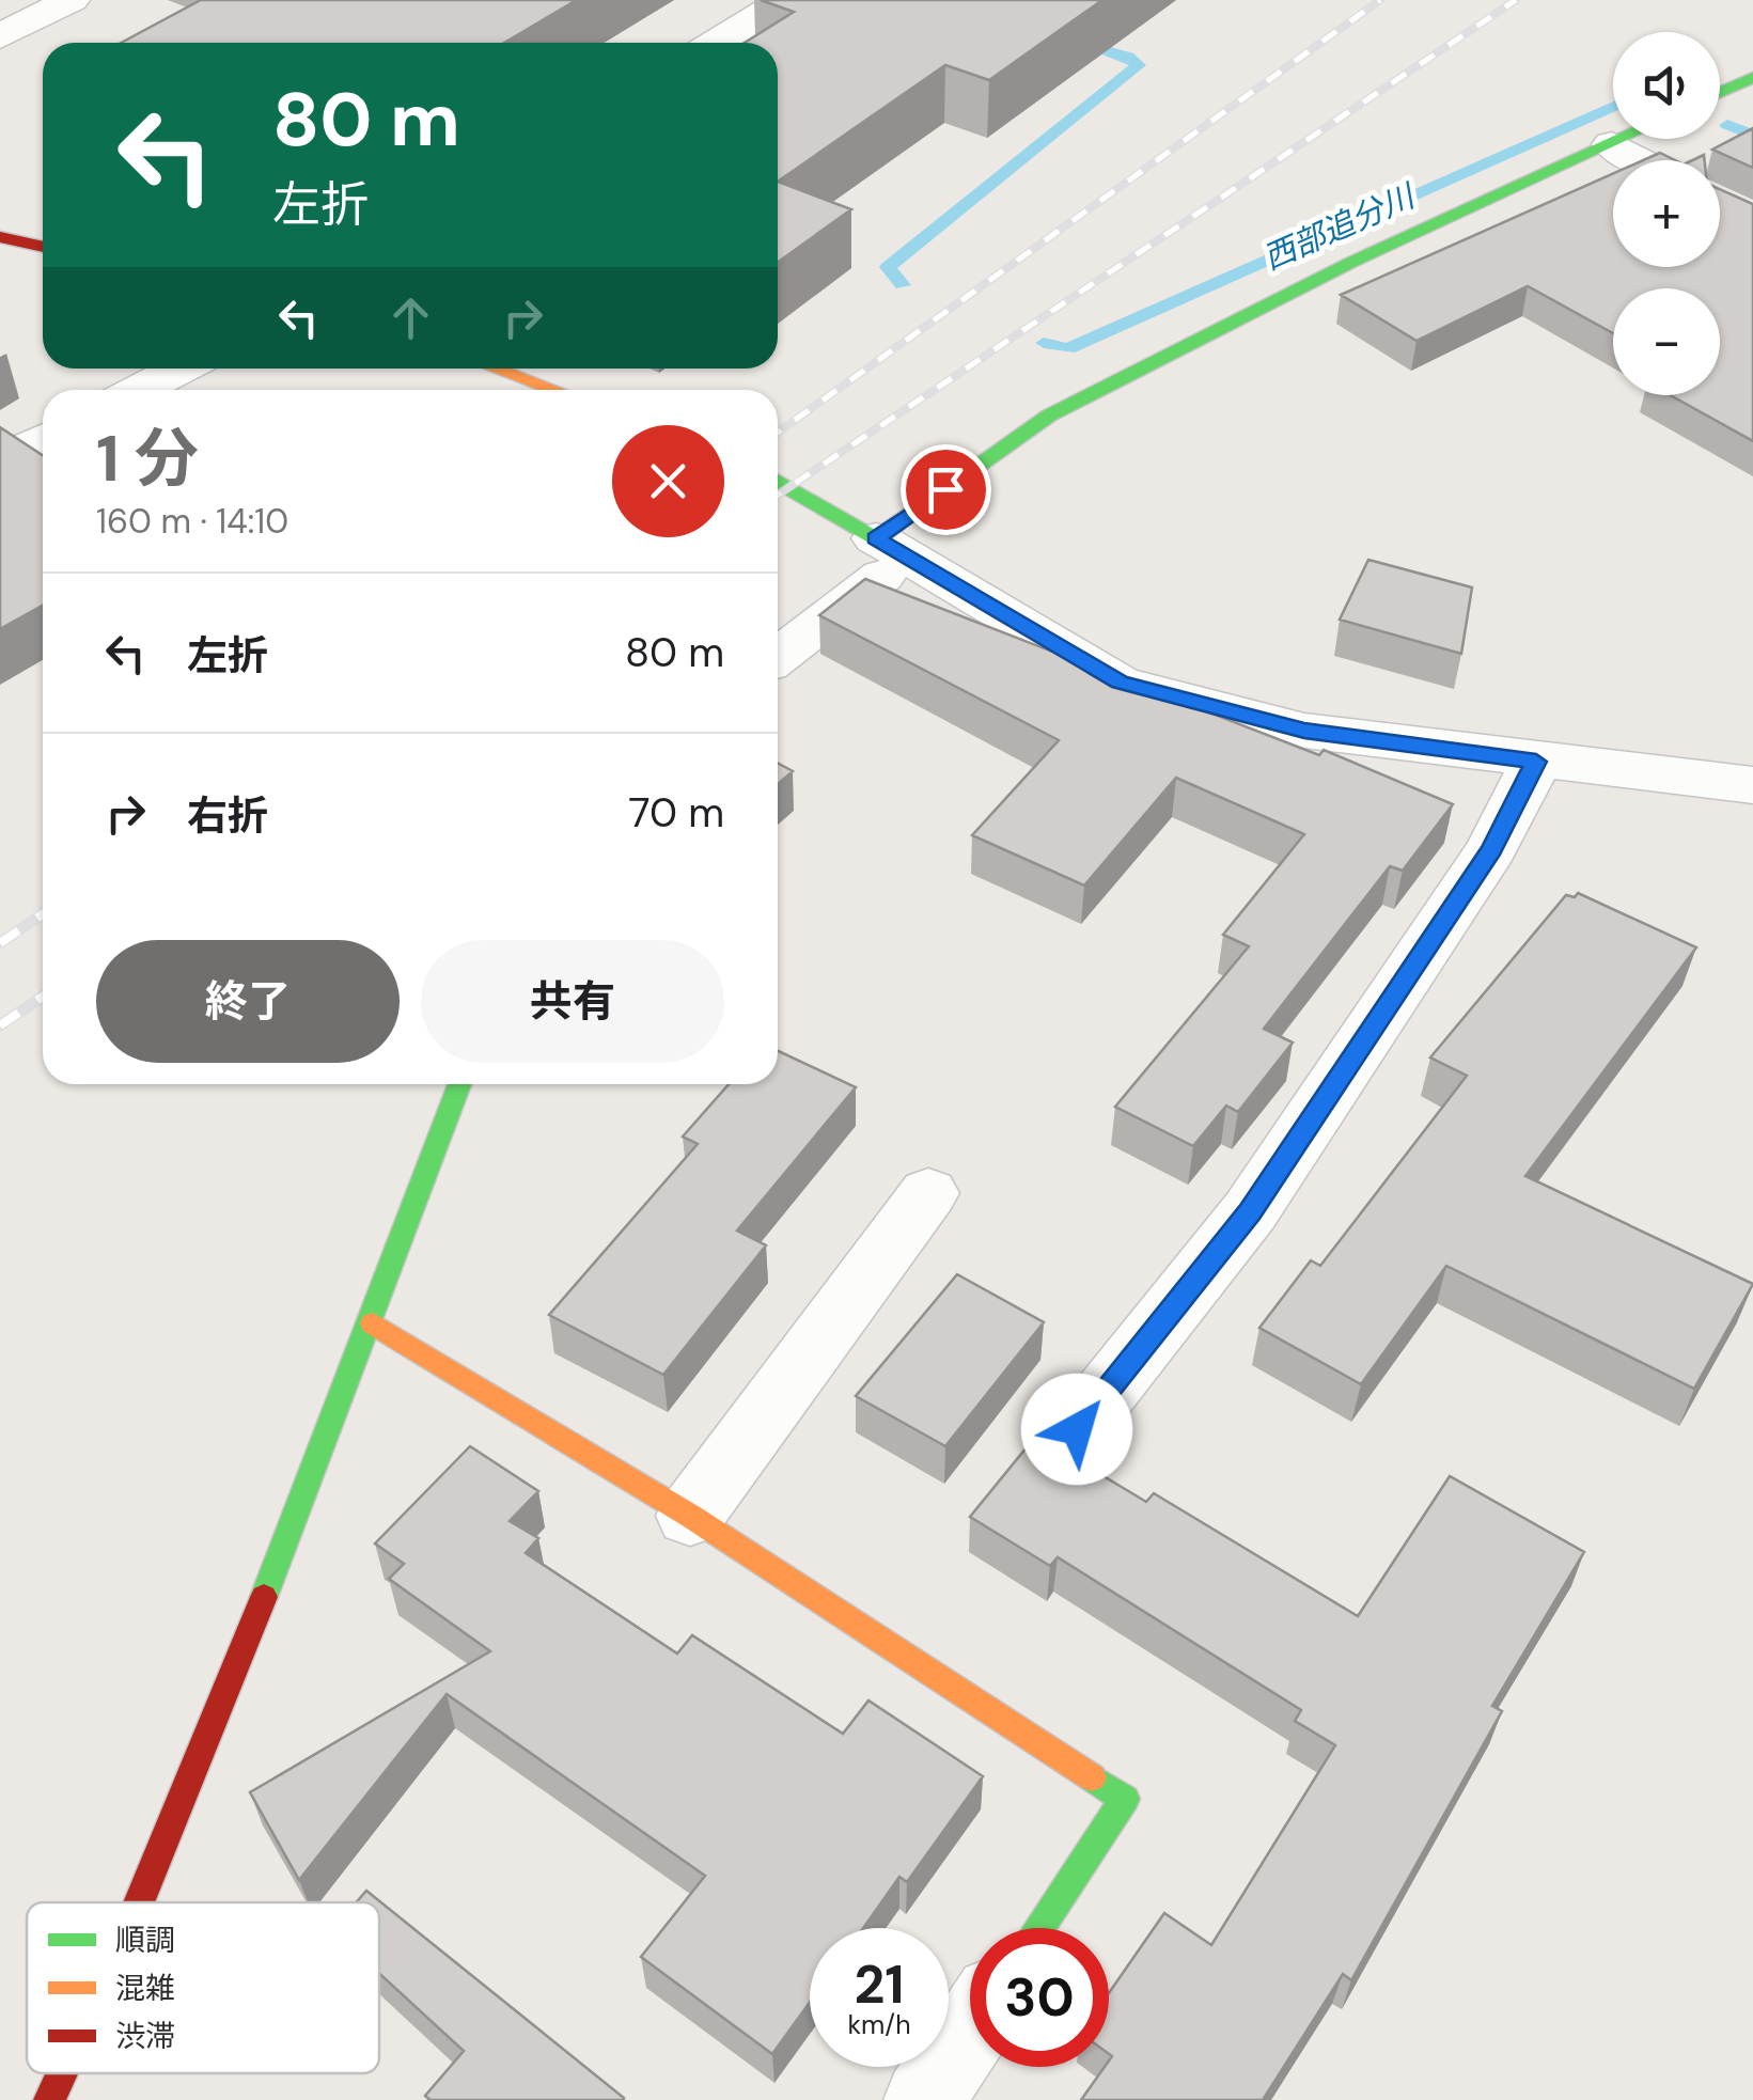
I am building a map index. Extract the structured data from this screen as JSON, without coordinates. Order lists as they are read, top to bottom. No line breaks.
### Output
{"water":["西部追分川"],"legend":["順調","混雑","渋滞"],"page":{"map_buttons":["+","−"],"turn":["80 m","左折"],"heading":["1 分","160 m · 14:10"],"list":[{"name":"左折","value":"80 m"},{"name":"右折","value":"70 m"}],"buttons":["終了","共有"],"speed":"21 km/h","limit":"30"}}
